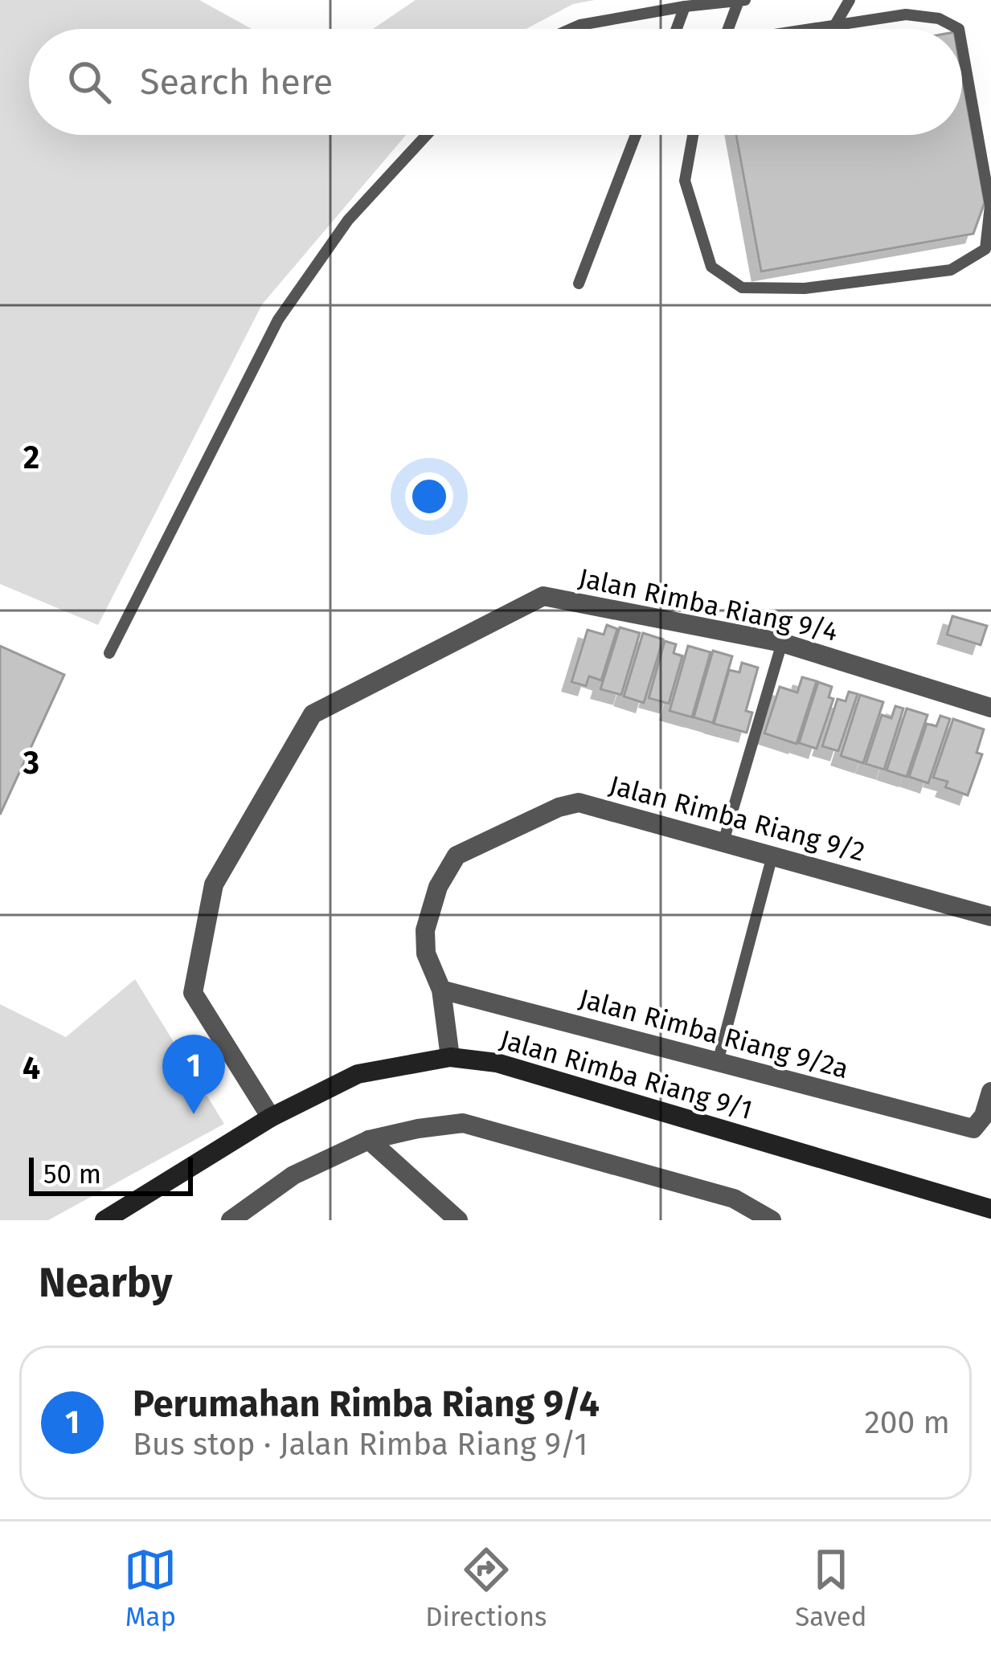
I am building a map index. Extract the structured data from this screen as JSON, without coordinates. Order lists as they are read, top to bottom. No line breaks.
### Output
{"streets":{"street":["Jalan Rimba Riang 9/4","Jalan Rimba Riang 9/2","Jalan Rimba Riang 9/2a","Jalan Rimba Riang 9/1"]},"crossings":[["Jalan Rimba Riang 9/4","Jalan Rimba Riang 9/1"],["Jalan Rimba Riang 9/2","Jalan Rimba Riang 9/2a"],["Jalan Rimba Riang 9/2","Jalan Rimba Riang 9/1"]],"scale_bar":"50 m","page":{"search":"Search here","pins":"1","scale":"50 m","heading":"Nearby","list":[{"mark":"1","name":"Perumahan Rimba Riang 9/4","note":"Bus stop · Jalan Rimba Riang 9/1","value":"200 m"}],"nav":["Map","Directions","Saved"]},"grid":{"rows":["2","3","4"]}}
